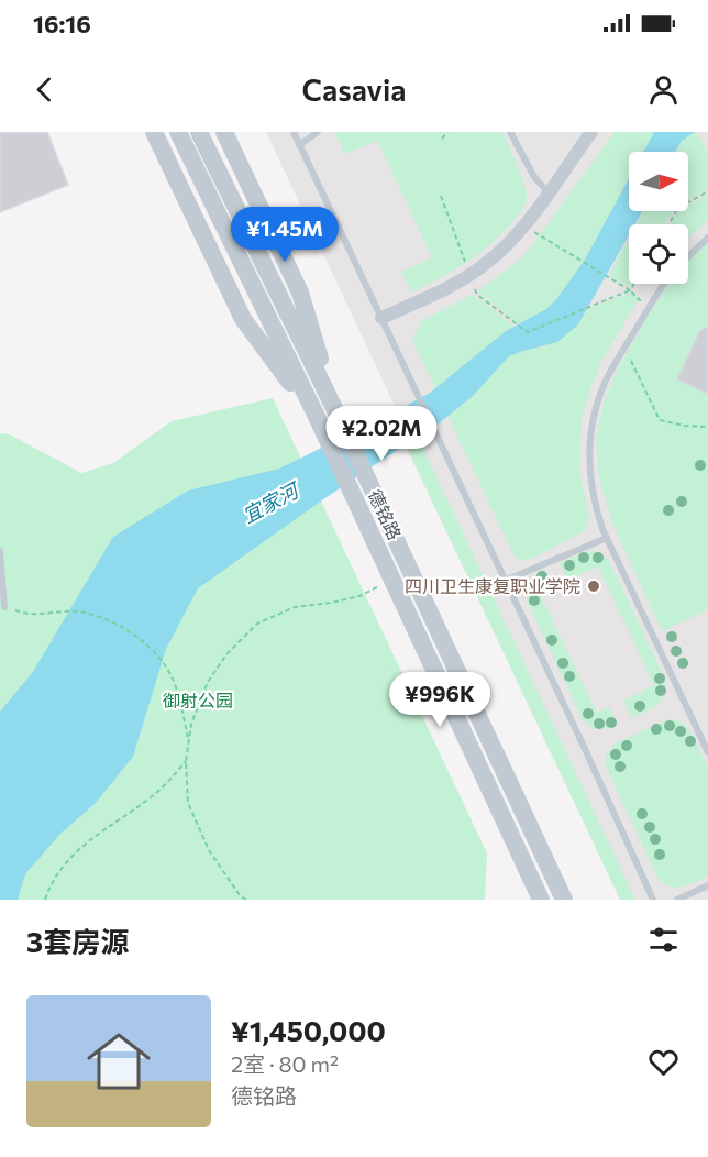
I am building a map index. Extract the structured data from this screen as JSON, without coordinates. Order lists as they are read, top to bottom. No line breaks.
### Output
{"streets":{"street":["德铭路"]},"water":["宜家河"],"parks":["御射公园"],"places":["四川卫生康复职业学院"],"north":"right","page":{"status":"16:16","header":"Casavia","price":["¥1.45M","¥2.02M","¥996K"],"heading":"3套房源","list":[{"name":"¥1,450,000","note":"2室 · 80 m² · 德铭路"}]}}
